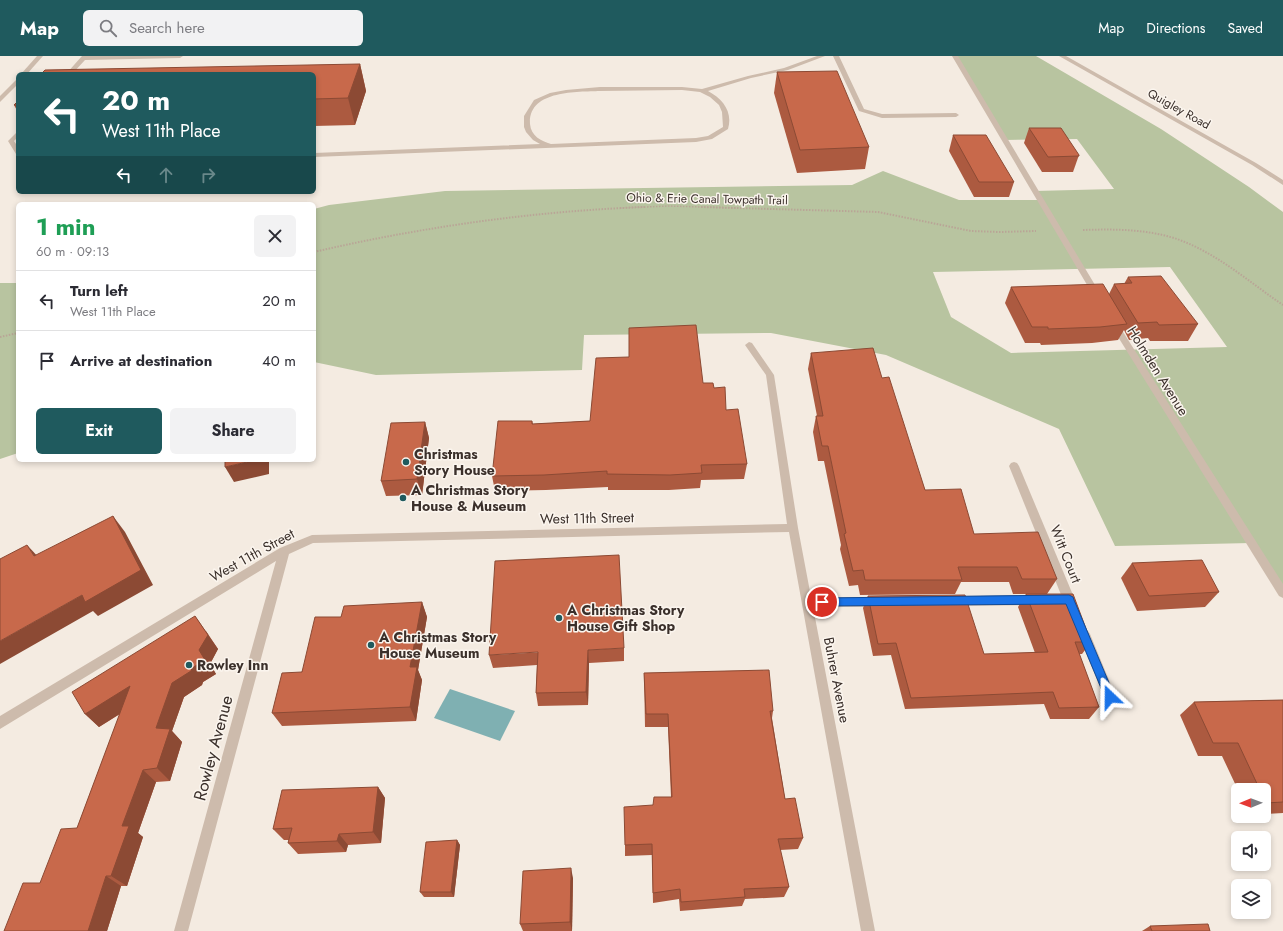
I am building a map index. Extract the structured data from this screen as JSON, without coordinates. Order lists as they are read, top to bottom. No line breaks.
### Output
{"streets":{"street":["Quigley Road","Holmden Avenue","West 11th Street","Witt Court","Buhrer Avenue","Rowley Avenue"],"path":["Ohio & Erie Canal Towpath Trail"]},"crossings":[["West 11th Street","Buhrer Avenue"],["West 11th Street","Rowley Avenue"]],"places":["Christmas Story House","A Christmas Story House & Museum","A Christmas Story House Gift Shop","A Christmas Story House Museum","Rowley Inn"],"north":"left","page":{"header":"Map","search":"Search here","nav":["Map","Directions","Saved"],"turn":["20 m","West 11th Place"],"heading":["1 min","60 m · 09:13"],"list":[{"name":"Turn left","note":"West 11th Place","value":"20 m"},{"name":"Arrive at destination","value":"40 m"}],"buttons":["Exit","Share"]}}
